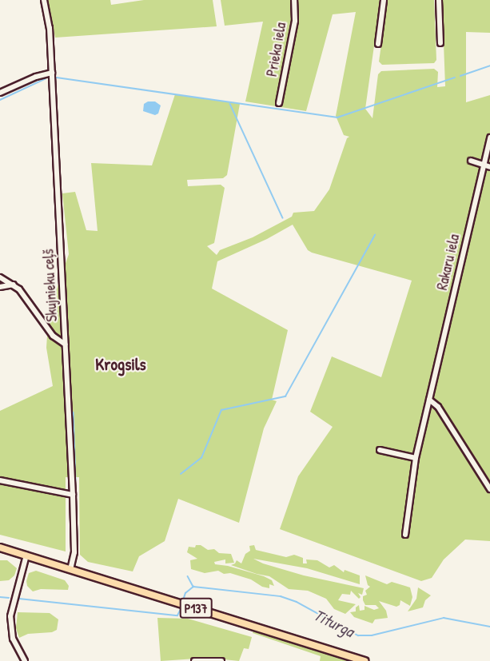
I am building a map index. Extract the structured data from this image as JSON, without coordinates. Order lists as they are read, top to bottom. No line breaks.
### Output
{"streets":{"main road":["P137"],"street":["Prieka iela","Rakaru iela","Skujnieku ceļš"]},"crossings":[["Skujnieku ceļš","P137"]],"districts":["Krogsils"],"water":["Titurga"]}
